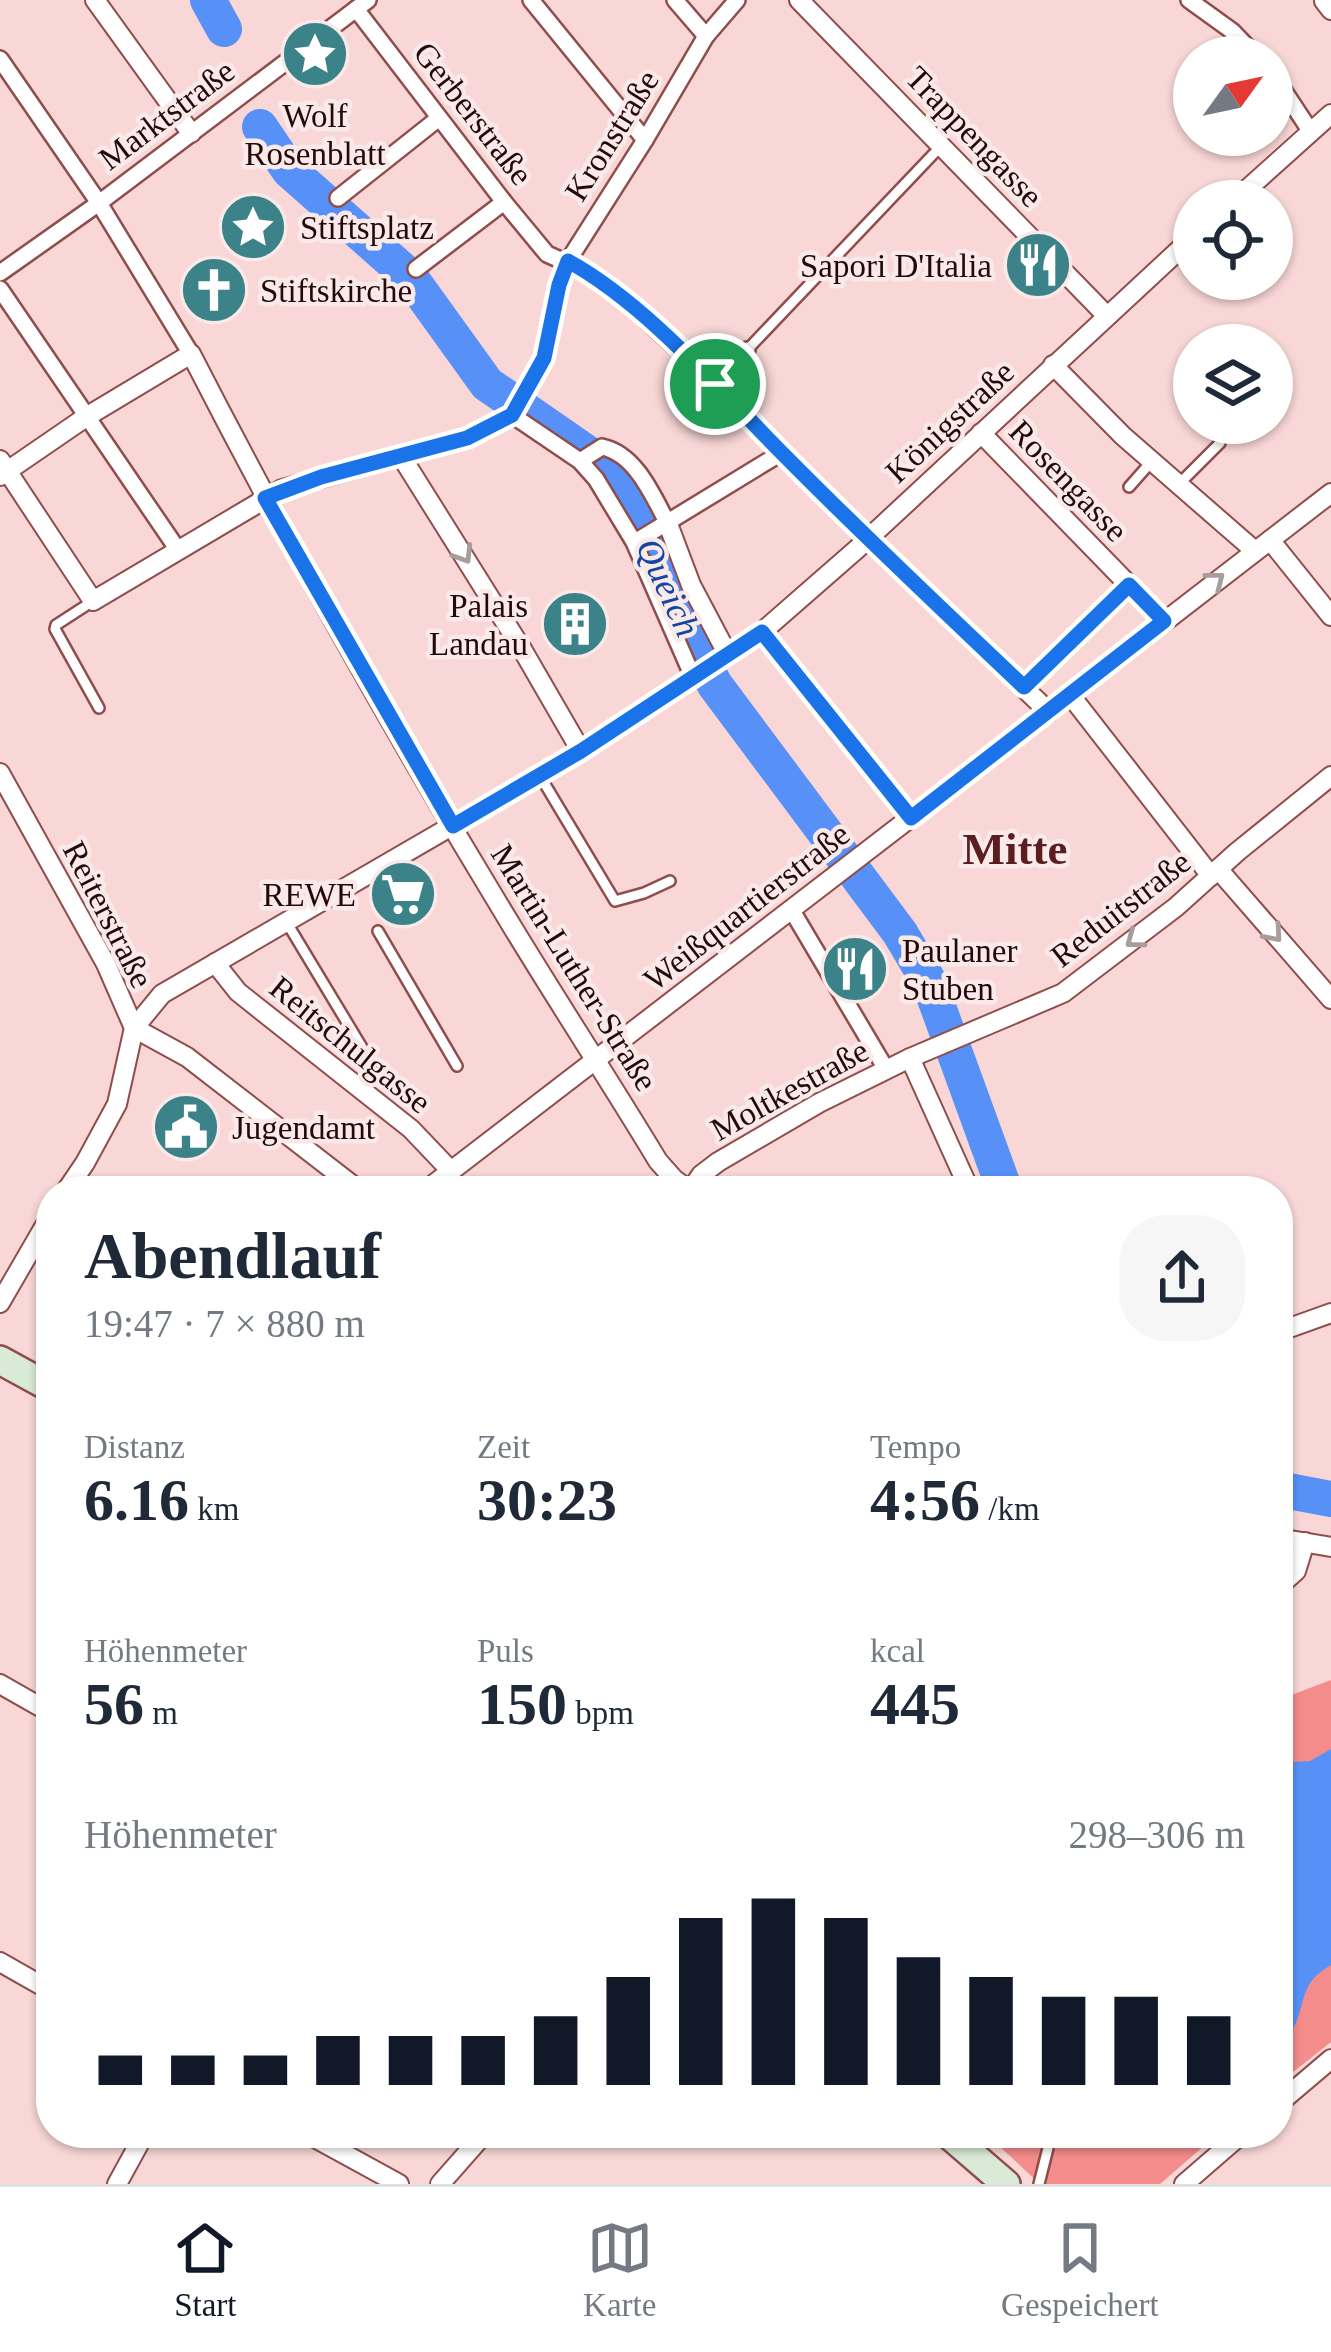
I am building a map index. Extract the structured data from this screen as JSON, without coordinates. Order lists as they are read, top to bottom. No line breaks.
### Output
{"streets":{"street":["Gerberstraße","Marktstraße","Kronstraße","Trappengasse","Königstraße","Rosengasse","Weißquartierstraße","Reduitstraße","Reiterstraße","Martin-Luther-Straße","Reitschulgasse","Moltkestraße"]},"crossings":[["Gerberstraße","Marktstraße"],["Gerberstraße","Kronstraße"],["Gerberstraße","Königstraße"],["Marktstraße","Martin-Luther-Straße"],["Trappengasse","Königstraße"],["Königstraße","Rosengasse"],["Königstraße","Reiterstraße"],["Königstraße","Martin-Luther-Straße"],["Königstraße","Reitschulgasse"],["Rosengasse","Weißquartierstraße"],["Weißquartierstraße","Martin-Luther-Straße"],["Weißquartierstraße","Reitschulgasse"],["Reduitstraße","Moltkestraße"]],"one_way":["Reduitstraße"],"districts":["Mitte"],"water":["Queich"],"places":{"place":["Wolf Rosenblatt","Stiftsplatz"],"restaurant":["Sapori D'Italia","Paulaner Stuben"],"church":["Stiftskirche"],"building":["Palais Landau"],"supermarket":["REWE"],"public building":["Jugendamt"]},"north":"top right","page":{"heading":["Abendlauf","19:47 · 7 × 880 m"],"stats":[["Distanz","6.16 km"],["Zeit","30:23"],["Tempo","4:56 /km"],["Höhenmeter","56 m"],["Puls","150 bpm"],["kcal","445"]],"chart":["Höhenmeter","298–306 m"],"tabs":["Start","Karte","Gespeichert"]}}
